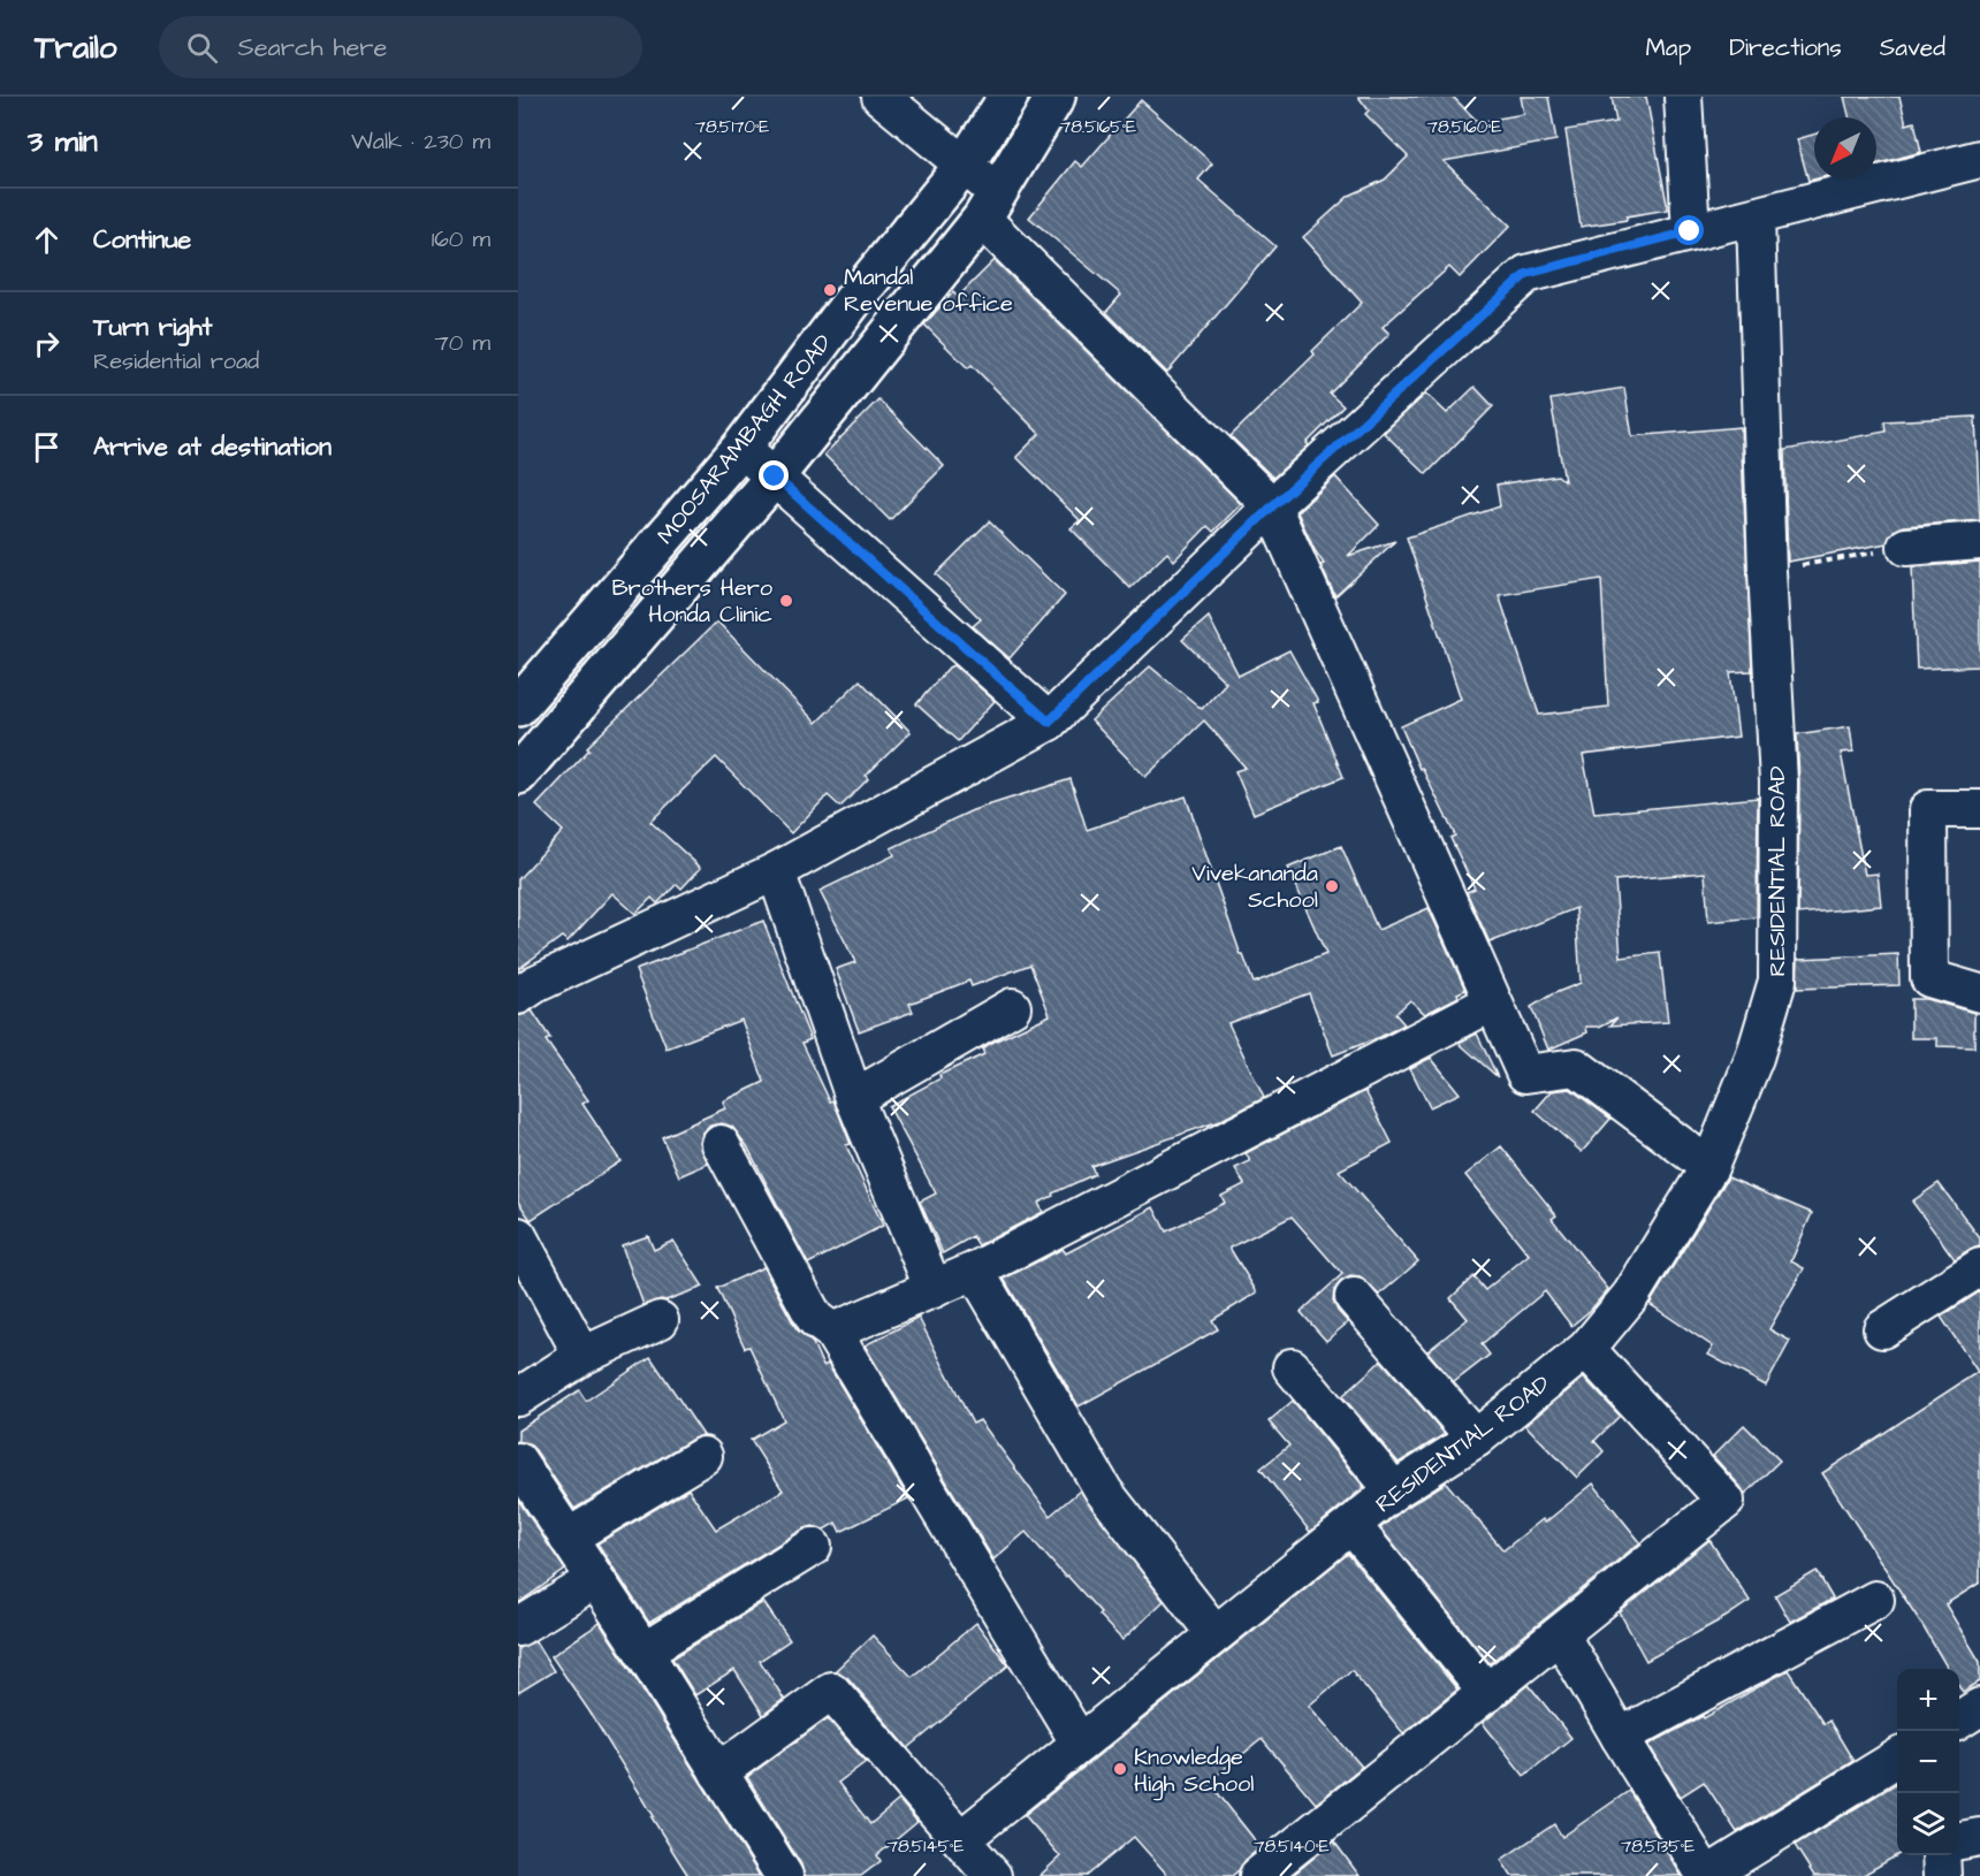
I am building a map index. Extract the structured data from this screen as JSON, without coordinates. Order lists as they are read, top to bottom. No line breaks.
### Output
{"streets":{"main road":["MOOSARAMBAGH ROAD"],"street":["RESIDENTIAL ROAD"]},"places":["Mandal Revenue office","Brothers Hero Honda Clinic","Vivekananda School","Knowledge High School"],"north":"bottom left","page":{"header":"Trailo","search":"Search here","nav":["Map","Directions","Saved"],"heading":["3 min","Walk · 230 m"],"list":[["Continue","160 m"],["Turn right","Residential road","70 m"],"Arrive at destination"],"map_buttons":["+","−"]},"coordinates":["78.5165°E","78.5160°E","78.5170°E","78.5145°E","78.5140°E","78.5135°E"]}
